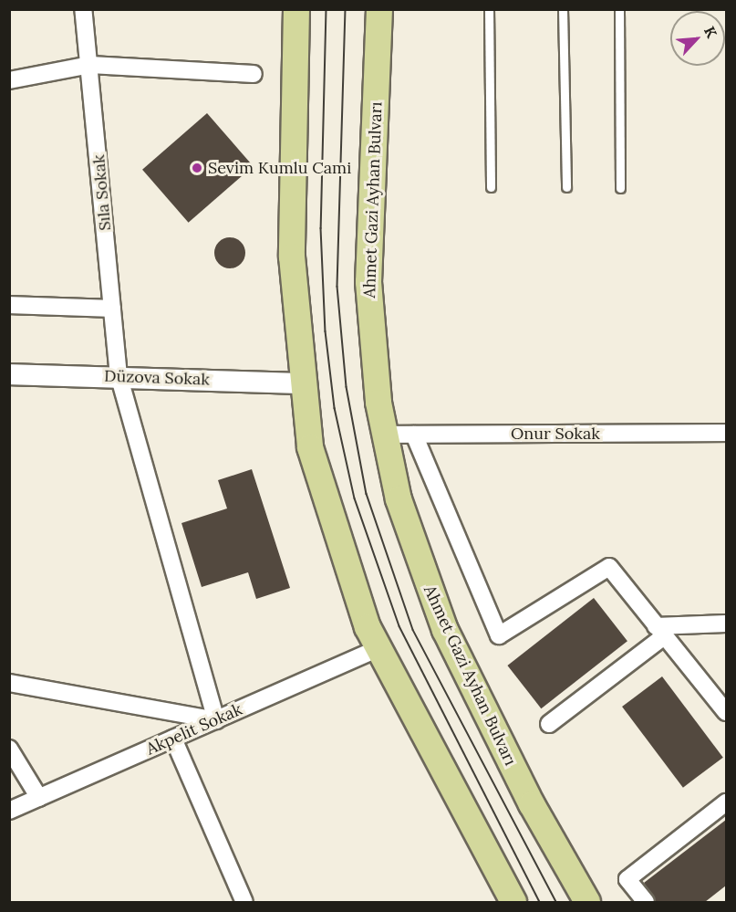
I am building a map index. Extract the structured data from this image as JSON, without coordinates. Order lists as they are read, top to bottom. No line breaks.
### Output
{"streets":{"main road":["Ahmet Gazi Ayhan Bulvarı"],"street":["Sıla Sokak","Düzova Sokak","Onur Sokak","Akpelit Sokak"]},"crossings":[["Sıla Sokak","Düzova Sokak"],["Sıla Sokak","Akpelit Sokak"],["Ahmet Gazi Ayhan Bulvarı","Onur Sokak"]],"places":["Sevim Kumlu Cami"],"north":"top right"}
